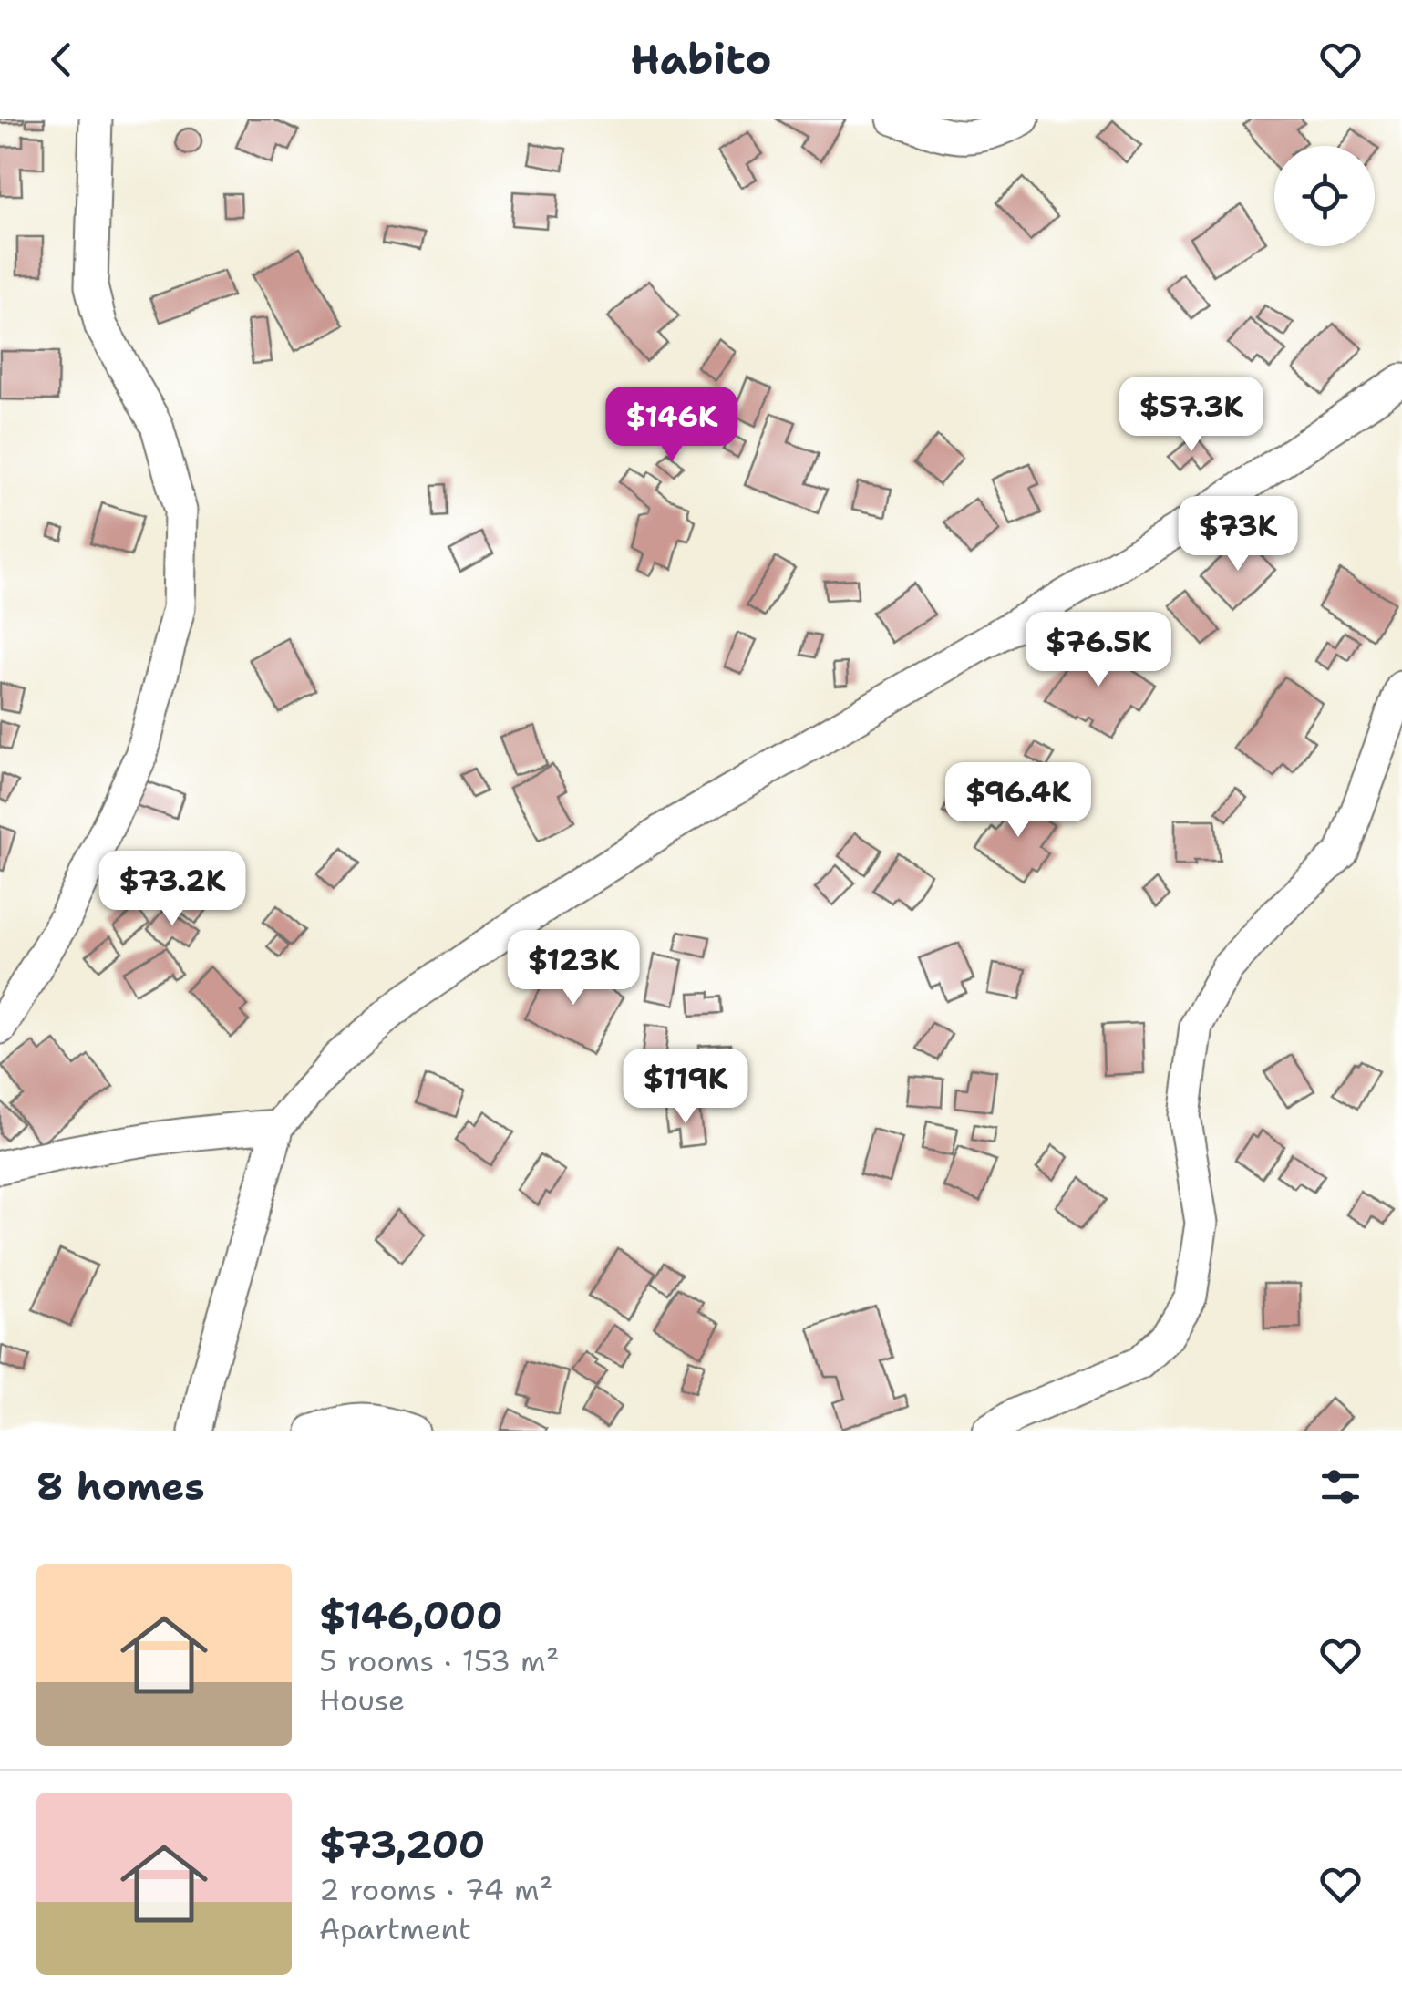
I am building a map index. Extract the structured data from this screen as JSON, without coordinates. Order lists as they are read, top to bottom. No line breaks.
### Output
{"page":{"header":"Habito","price":["$57.3K","$146K","$73K","$76.5K","$96.4K","$73.2K","$123K","$119K"],"heading":"8 homes","list":[{"name":"$146,000","note":"5 rooms · 153 m² · House"},{"name":"$73,200","note":"2 rooms · 74 m² · Apartment"}]}}
